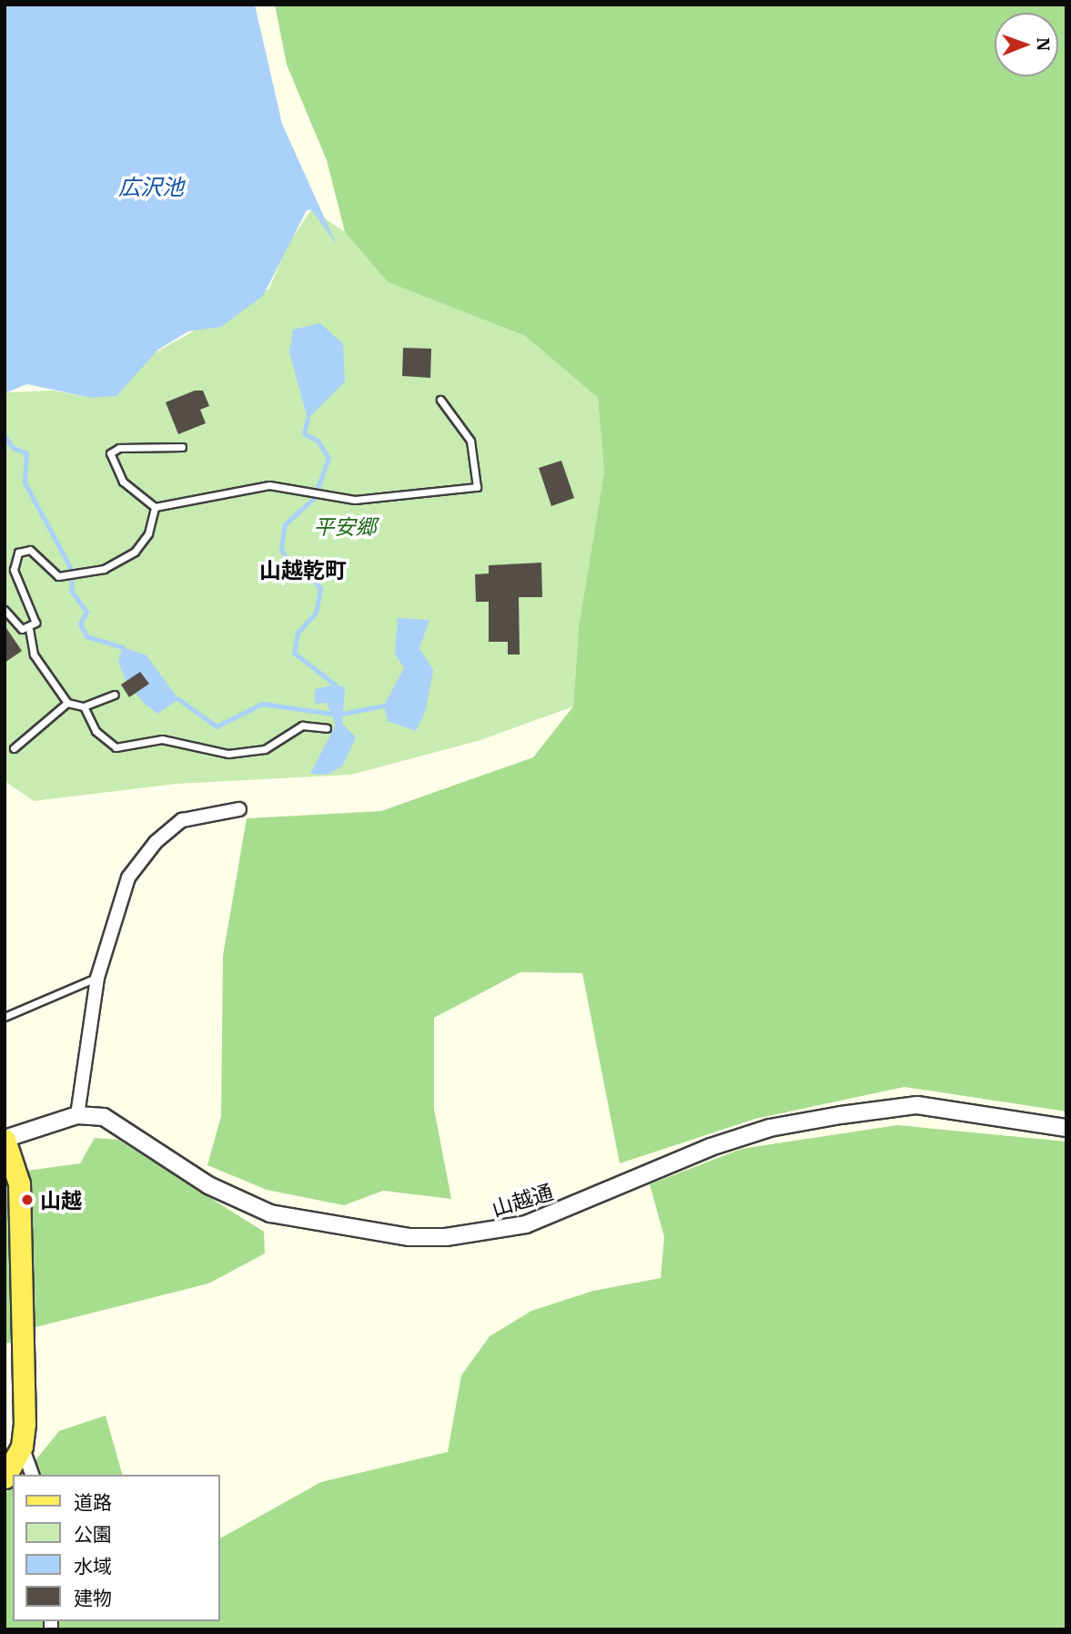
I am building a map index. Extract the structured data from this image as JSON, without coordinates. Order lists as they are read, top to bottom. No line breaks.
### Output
{"streets":{"street":["山越通"]},"districts":["山越乾町"],"water":["広沢池"],"parks":["平安郷"],"places":["山越"],"legend":["道路","公園","水域","建物"],"north":"right"}
